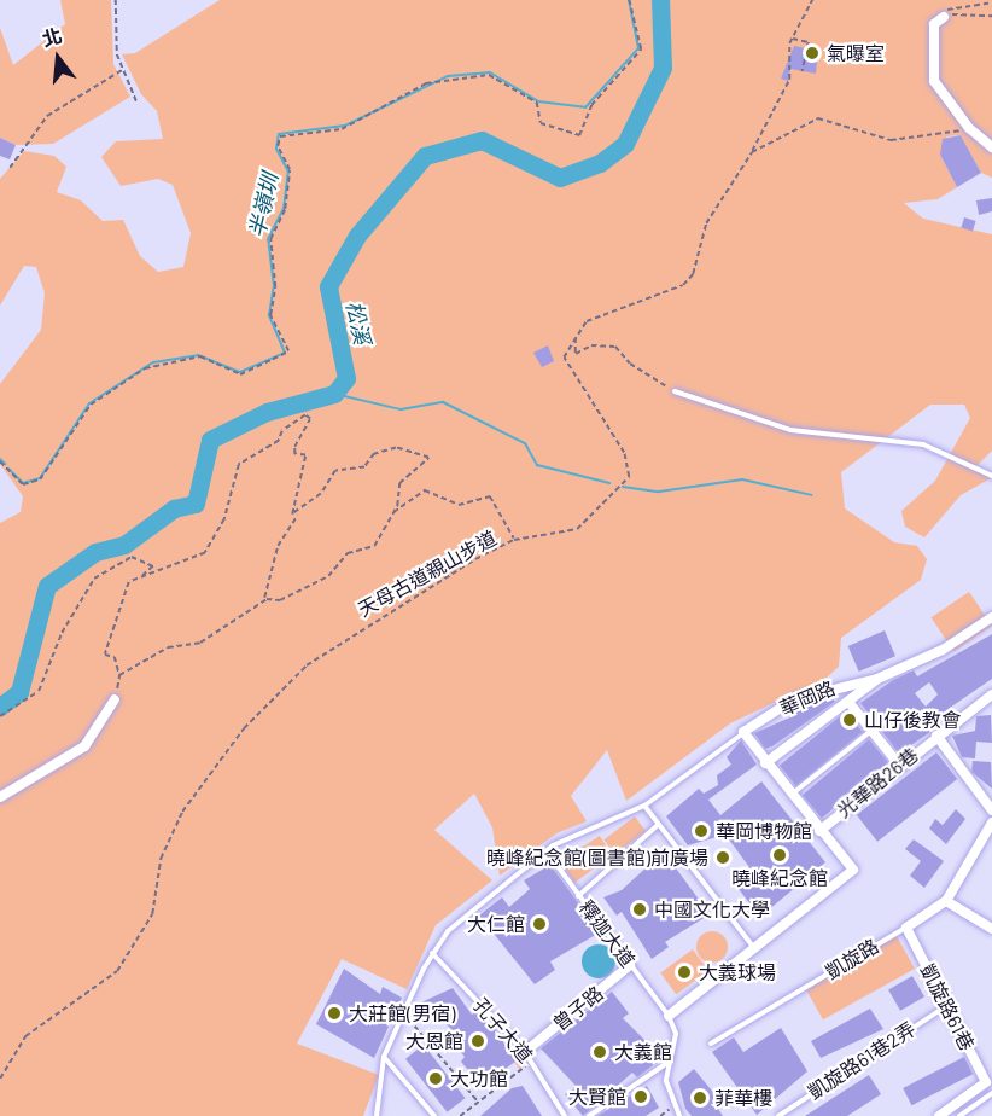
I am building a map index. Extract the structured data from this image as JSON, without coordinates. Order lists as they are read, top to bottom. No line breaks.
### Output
{"streets":{"street":["華岡路","光華路26巷","凱旋路","凱旋路61巷","曾子路"],"lane":["釋迦大道","孔子大道","凱旋路61巷2弄"],"path":["天母古道親山步道"]},"crossings":[["釋迦大道","曾子路"],["凱旋路","凱旋路61巷"],["凱旋路61巷","凱旋路61巷2弄"],["曾子路","孔子大道"]],"water":["半嶺圳","松溪"],"places":["氣曝室","山仔後教會","華岡博物館","曉峰紀念館","曉峰紀念館(圖書館)前廣場","中國文化大學","大仁館","大義球場","大莊館(男宿)","大恩館","大義館","大功館","大賢館","菲華樓"],"north":"top"}
